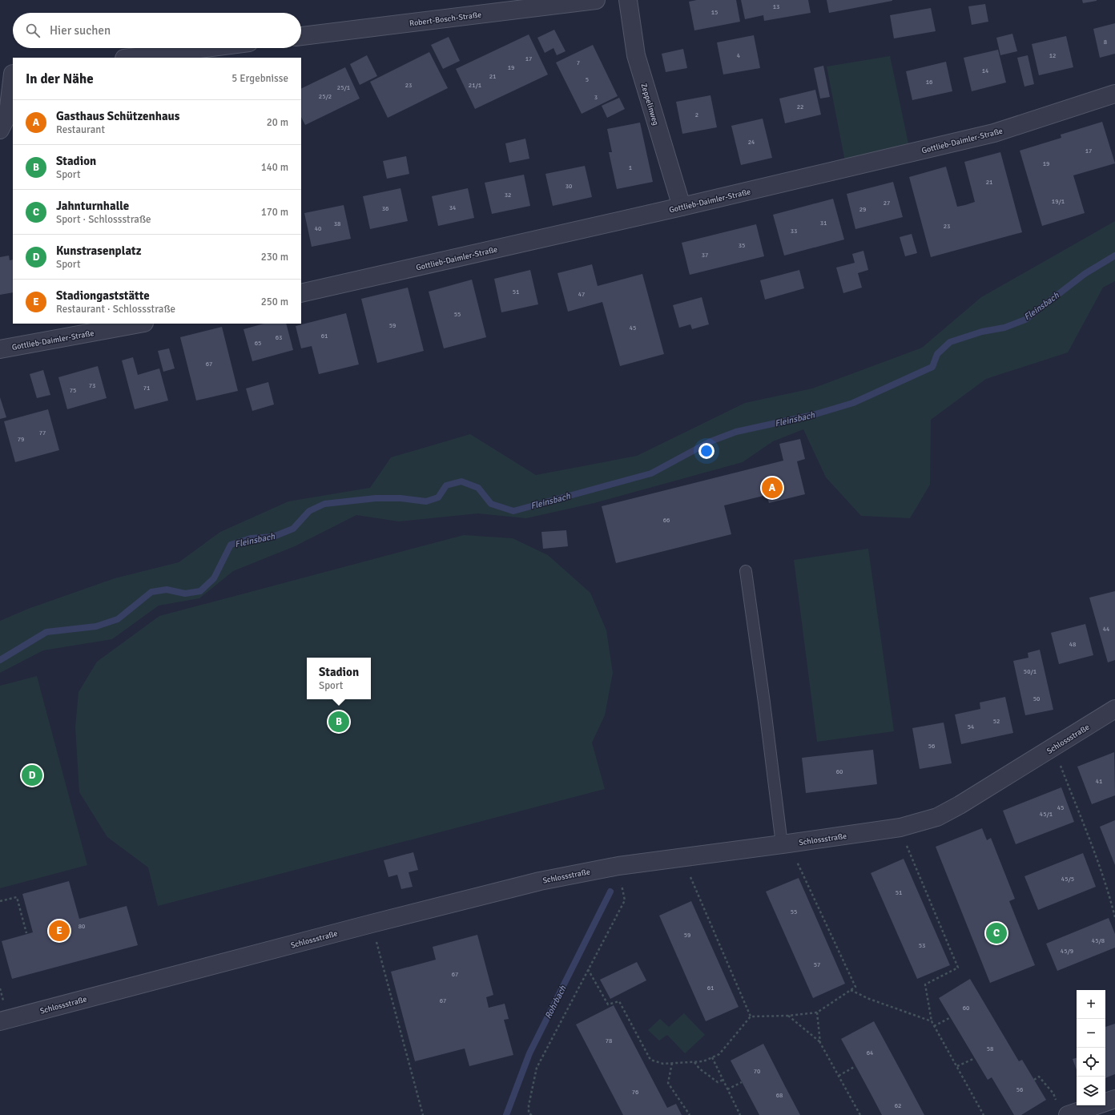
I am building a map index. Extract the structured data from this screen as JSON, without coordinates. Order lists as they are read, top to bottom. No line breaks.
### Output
{"streets":{"street":["Robert-Bosch-Straße","Zeppelinweg","Gottlieb-Daimler-Straße","Schlossstraße"]},"crossings":[["Zeppelinweg","Gottlieb-Daimler-Straße"]],"water":["Fleinsbach","Rohrbach"],"house_numbers":["13","15","8","4","12","17","7","19","14","21","5","16","23","21/1","25/1","25/2","3","22","2","24","17","19","1","21","30","32","19/1","27","34","36","29","31","38","23","40","33","35","37","51","47","55","59","45","61","63","65","67","73","71","75","77","79","66","44","48","50/1","50","52","54","56","60","41","45","45/1","45/5","51","55","80","59","45/8","53","45/9","57","67","61","67","60","78","58","64","70","56","76","68","62"],"page":{"search":"Hier suchen","heading":["In der Nähe","5 Ergebnisse"],"list":[{"mark":"A","name":"Gasthaus Schützenhaus","note":"Restaurant","value":"20 m"},{"mark":"B","name":"Stadion","note":"Sport","value":"140 m"},{"mark":"C","name":"Jahnturnhalle","note":"Sport · Schlossstraße","value":"170 m"},{"mark":"D","name":"Kunstrasenplatz","note":"Sport","value":"230 m"},{"mark":"E","name":"Stadiongaststätte","note":"Restaurant · Schlossstraße","value":"250 m"}],"pins":["A","B","D","E","C"],"popup":["Stadion","Sport"],"map_buttons":["+","−"]}}
